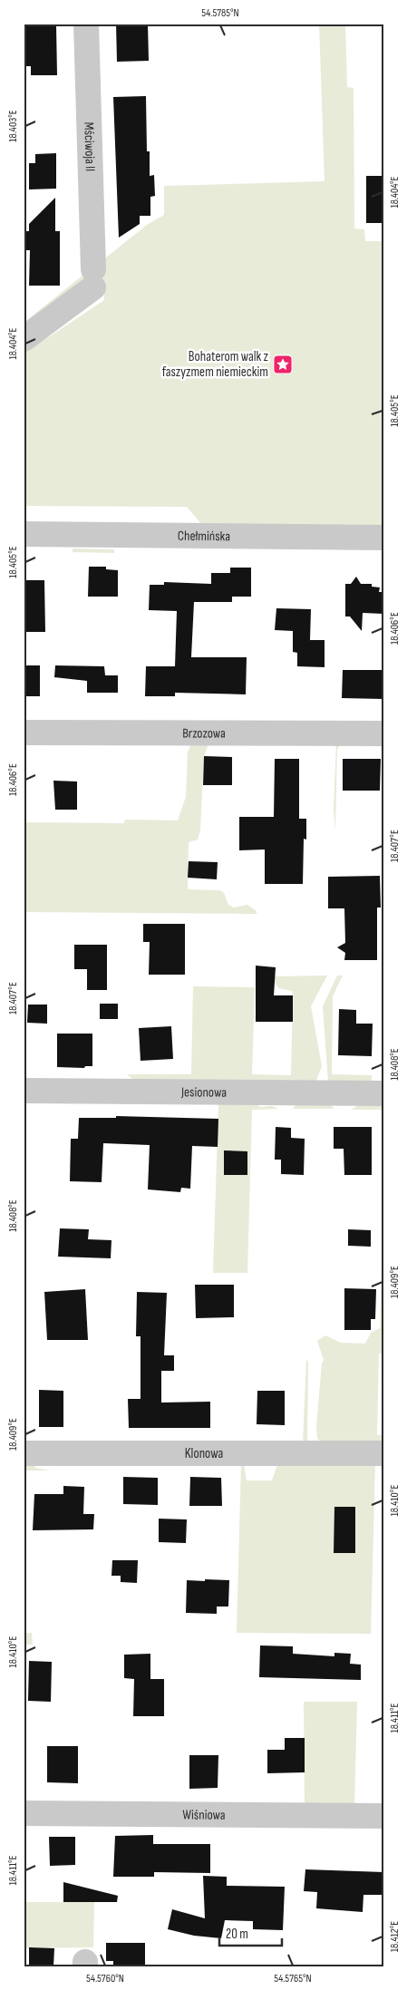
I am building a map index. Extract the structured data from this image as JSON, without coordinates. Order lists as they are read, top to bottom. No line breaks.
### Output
{"streets":{"street":["Mściwoja II","Chełmińska","Brzozowa","Jesionowa","Klonowa","Wiśniowa"]},"places":{"place":["Bohaterom walk z faszyzmem niemieckim"]},"scale_bar":"20 m","coordinates":["54.5785°N","18.403°E","18.404°E","18.405°E","18.406°E","18.407°E","18.408°E","18.409°E","18.410°E","18.411°E","18.412°E","54.5760°N","54.5765°N"]}
